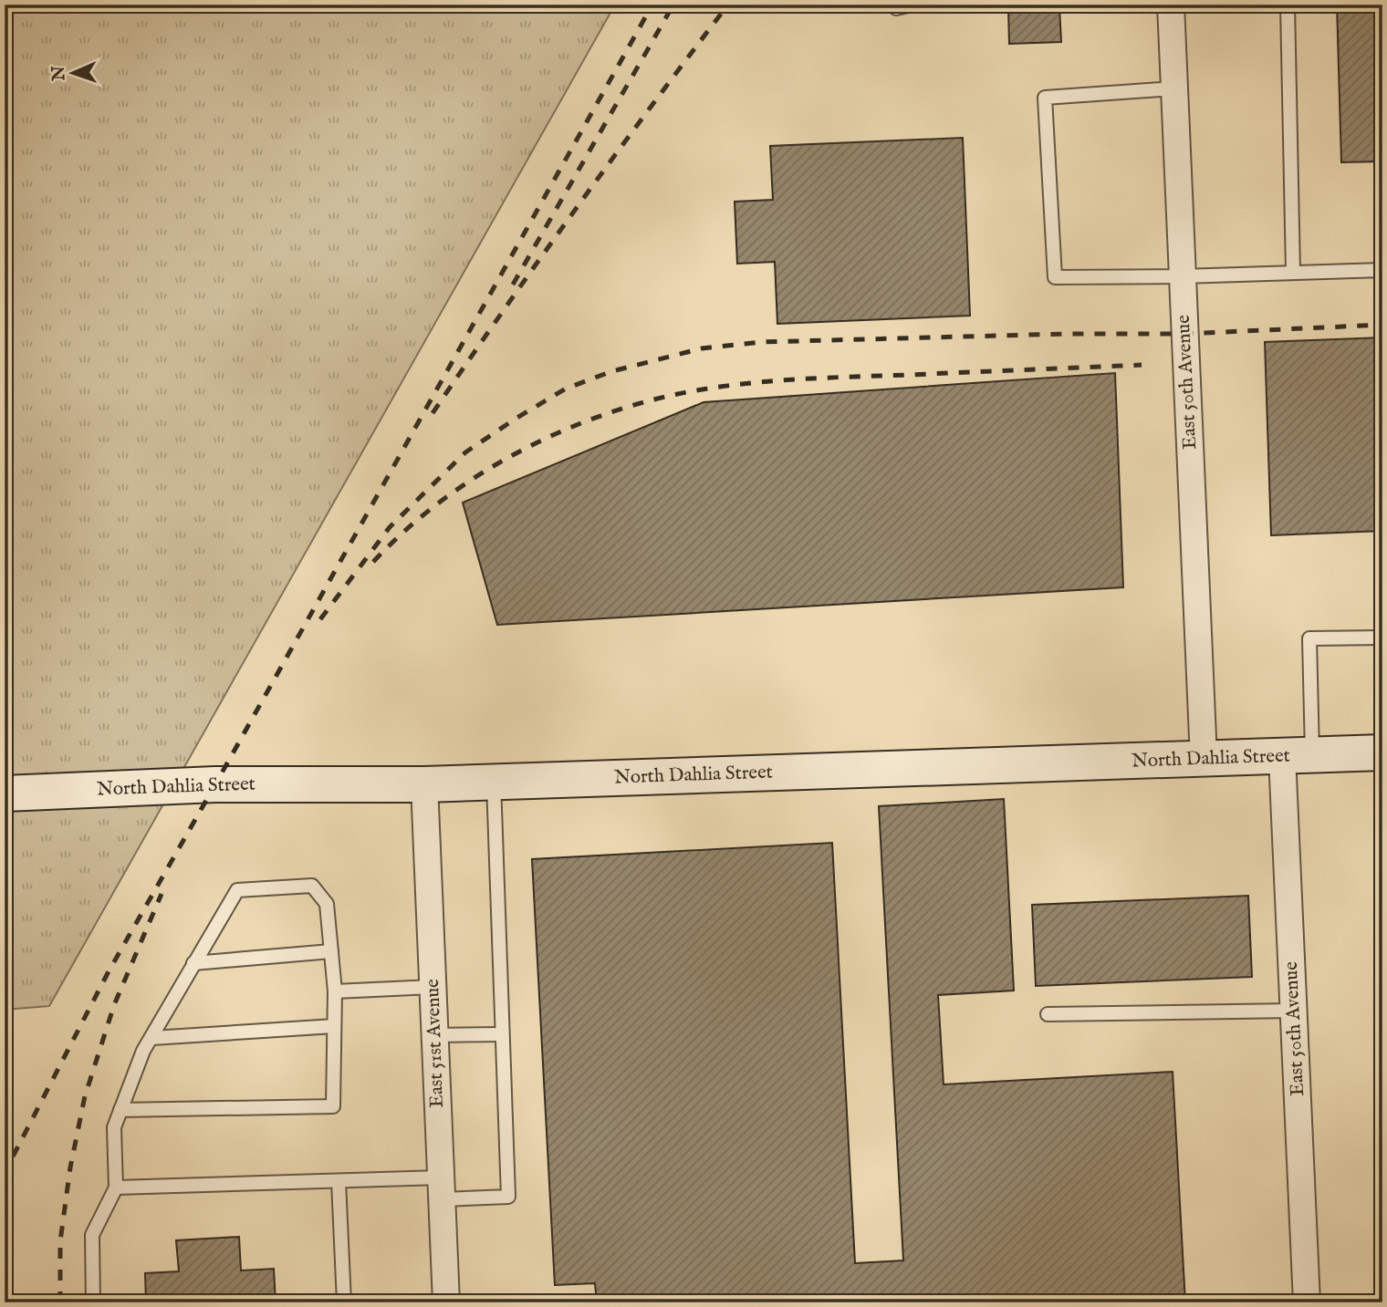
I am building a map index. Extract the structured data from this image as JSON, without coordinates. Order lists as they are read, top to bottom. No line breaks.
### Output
{"streets":{"street":["East 50th Avenue","North Dahlia Street","East 51st Avenue"]},"crossings":[["East 50th Avenue","North Dahlia Street"],["North Dahlia Street","East 51st Avenue"]],"north":"left"}
